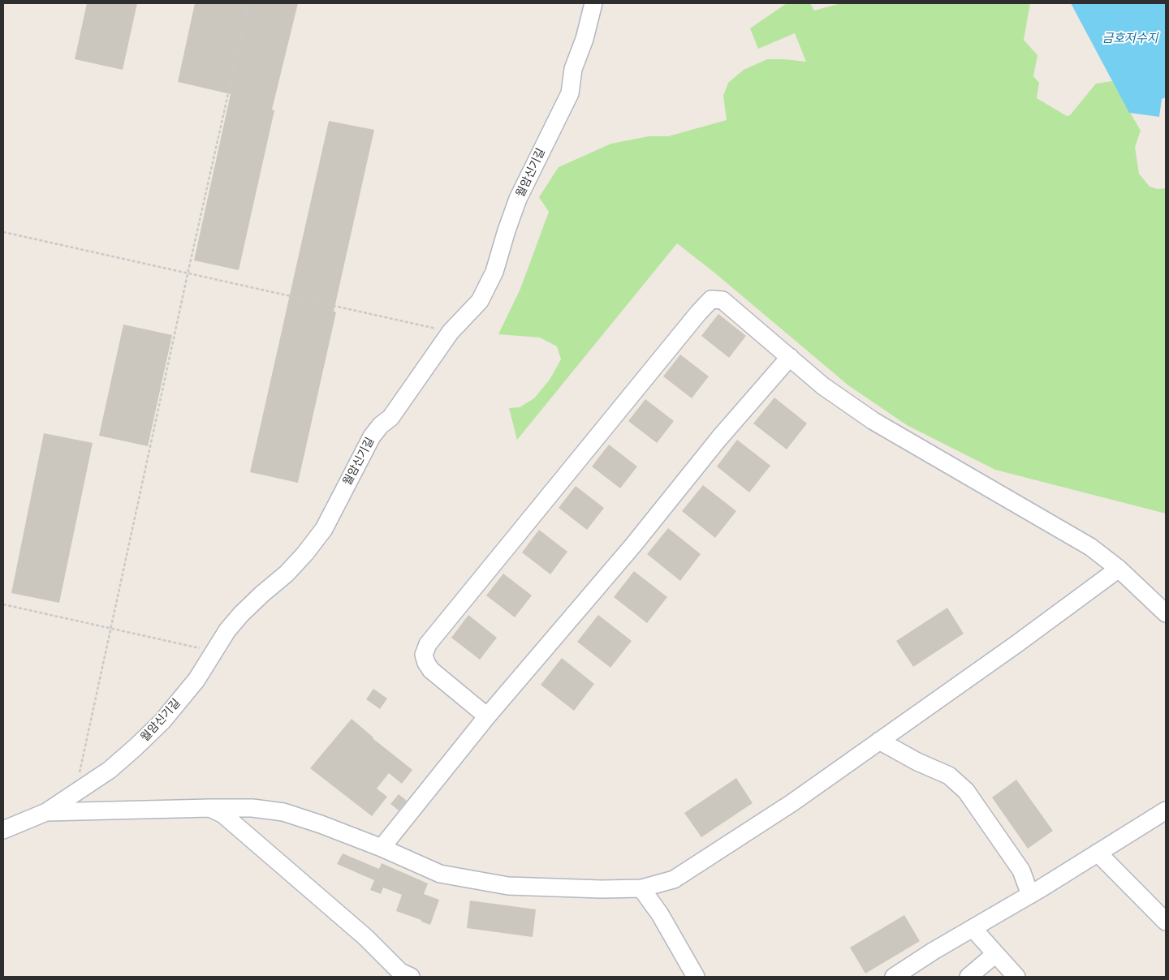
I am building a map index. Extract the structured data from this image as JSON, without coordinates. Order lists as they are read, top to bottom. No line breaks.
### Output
{"streets":{"street":["월암신기길"]},"water":["금호저수지"]}
